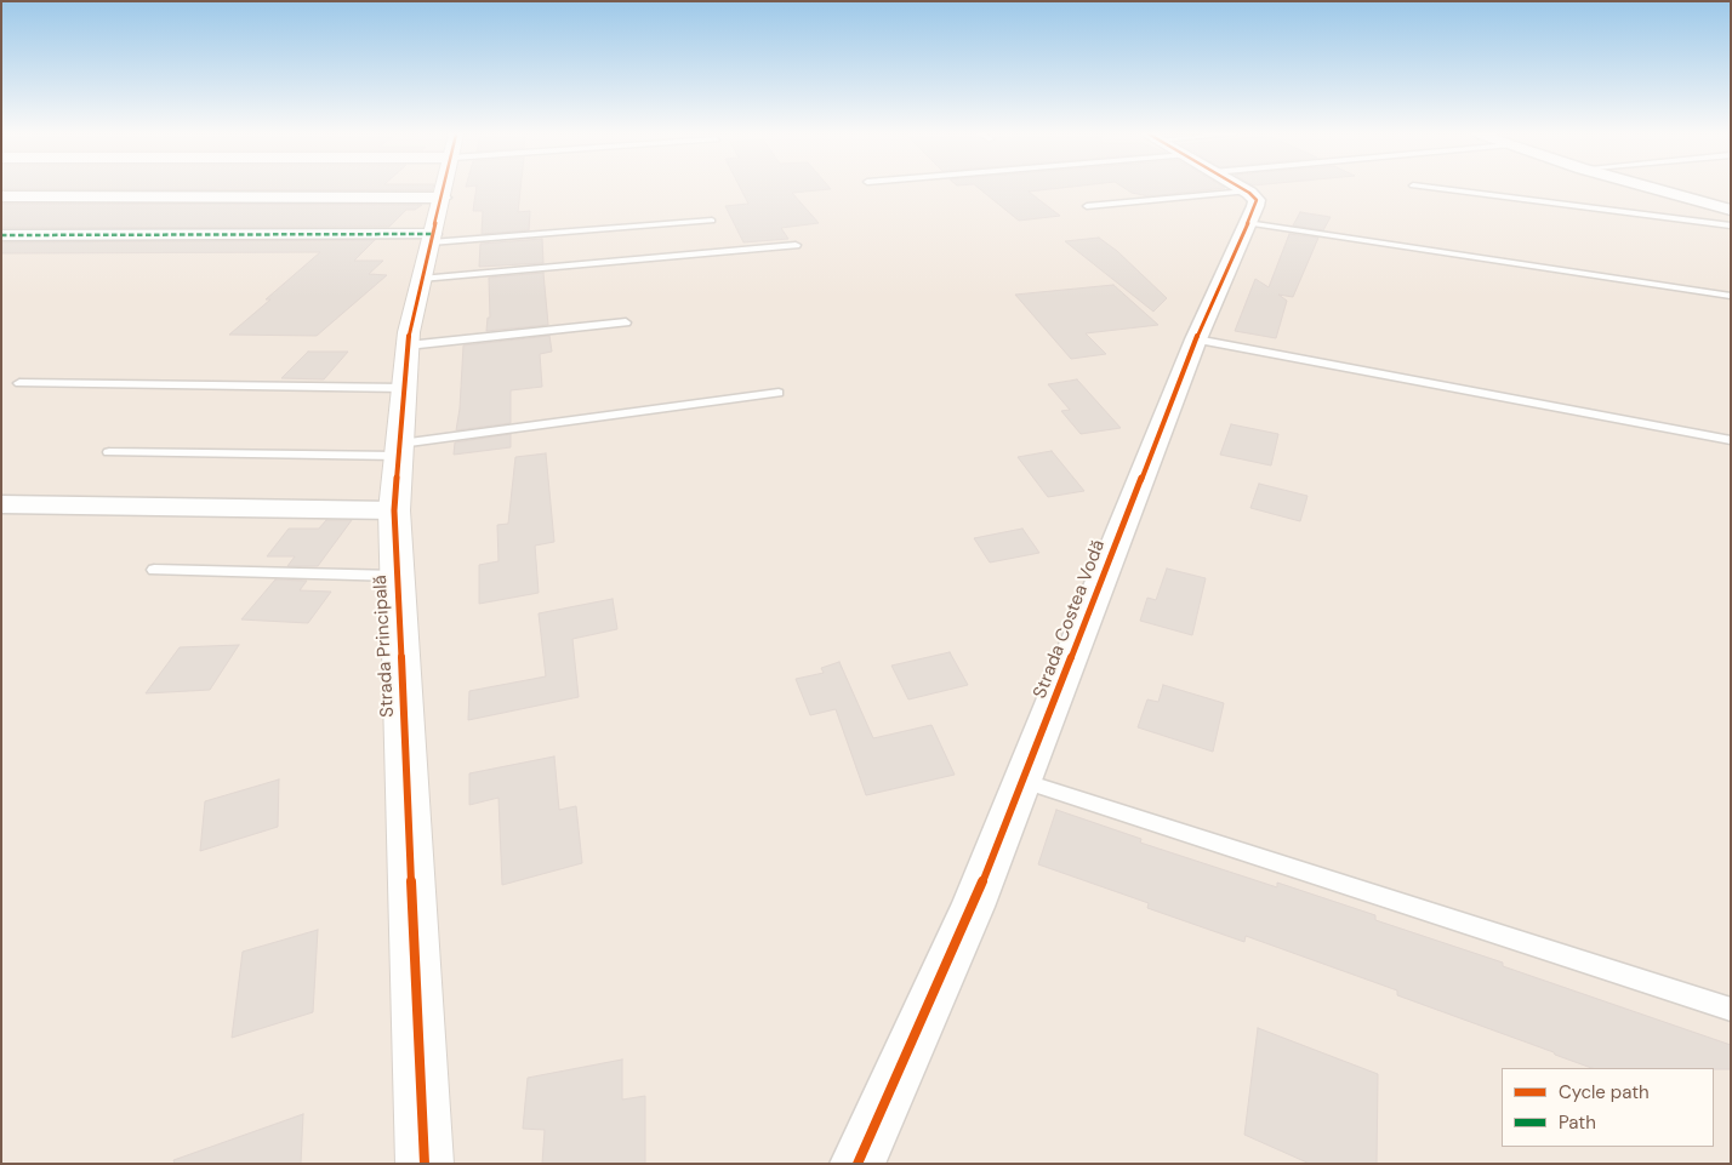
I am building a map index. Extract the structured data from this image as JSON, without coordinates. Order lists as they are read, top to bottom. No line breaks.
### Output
{"streets":{"street":["Strada Costea Vodă","Strada Principală"]},"legend":["Cycle path","Path"]}
